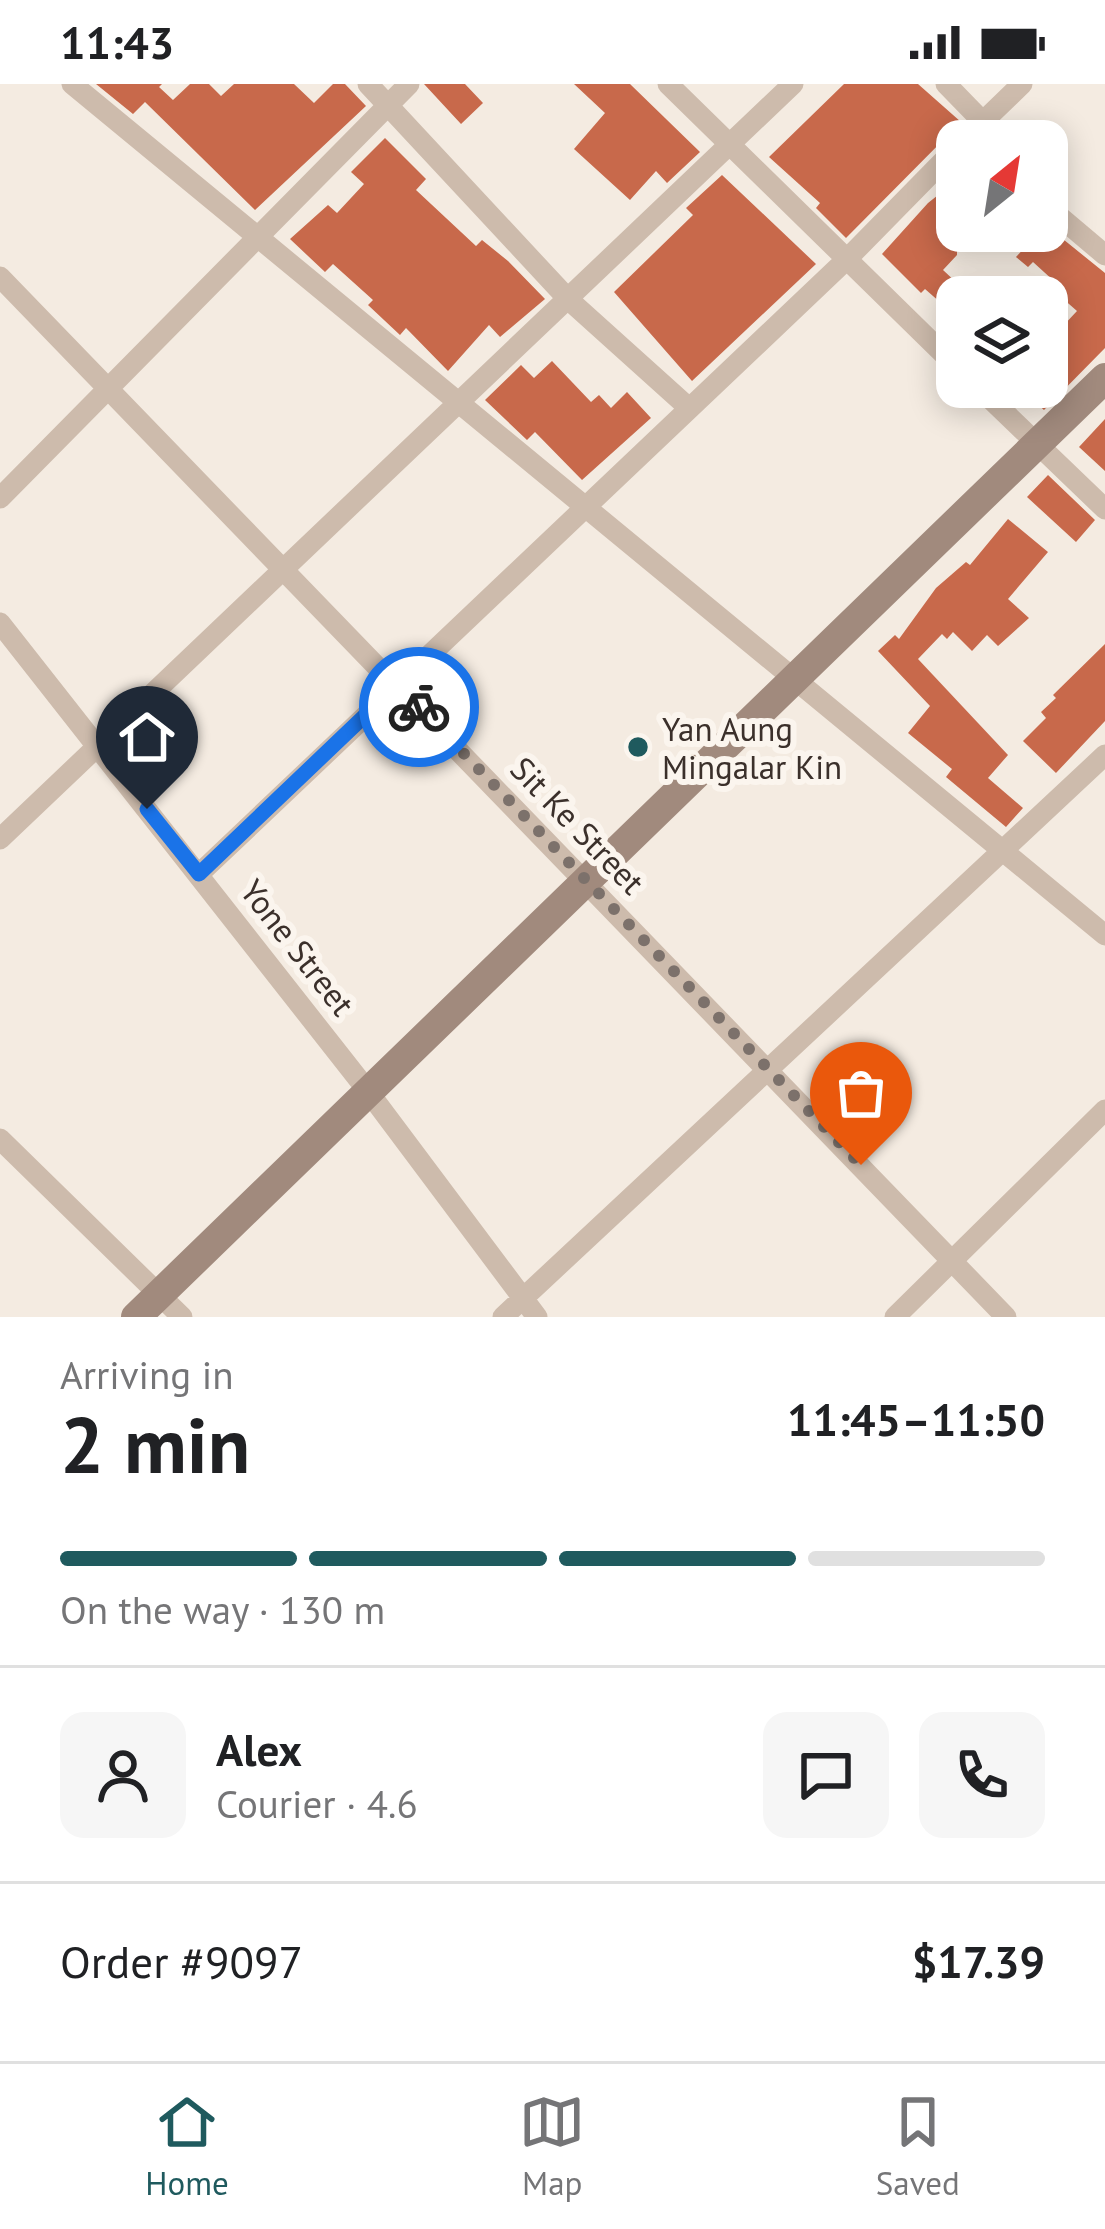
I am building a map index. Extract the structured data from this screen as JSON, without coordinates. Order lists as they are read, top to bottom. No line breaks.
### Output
{"streets":{"street":["Sit Ke Street","Yone Street"]},"places":["Yan Aung Mingalar Kin"],"north":"top right","page":{"status":"11:43","heading":["2 min","Arriving in","11:45–11:50"],"panel":["Alex","Courier · 4.6","Order #9097","$17.39"],"bar":"On the way · 130 m","tabs":["Home","Map","Saved"]}}
